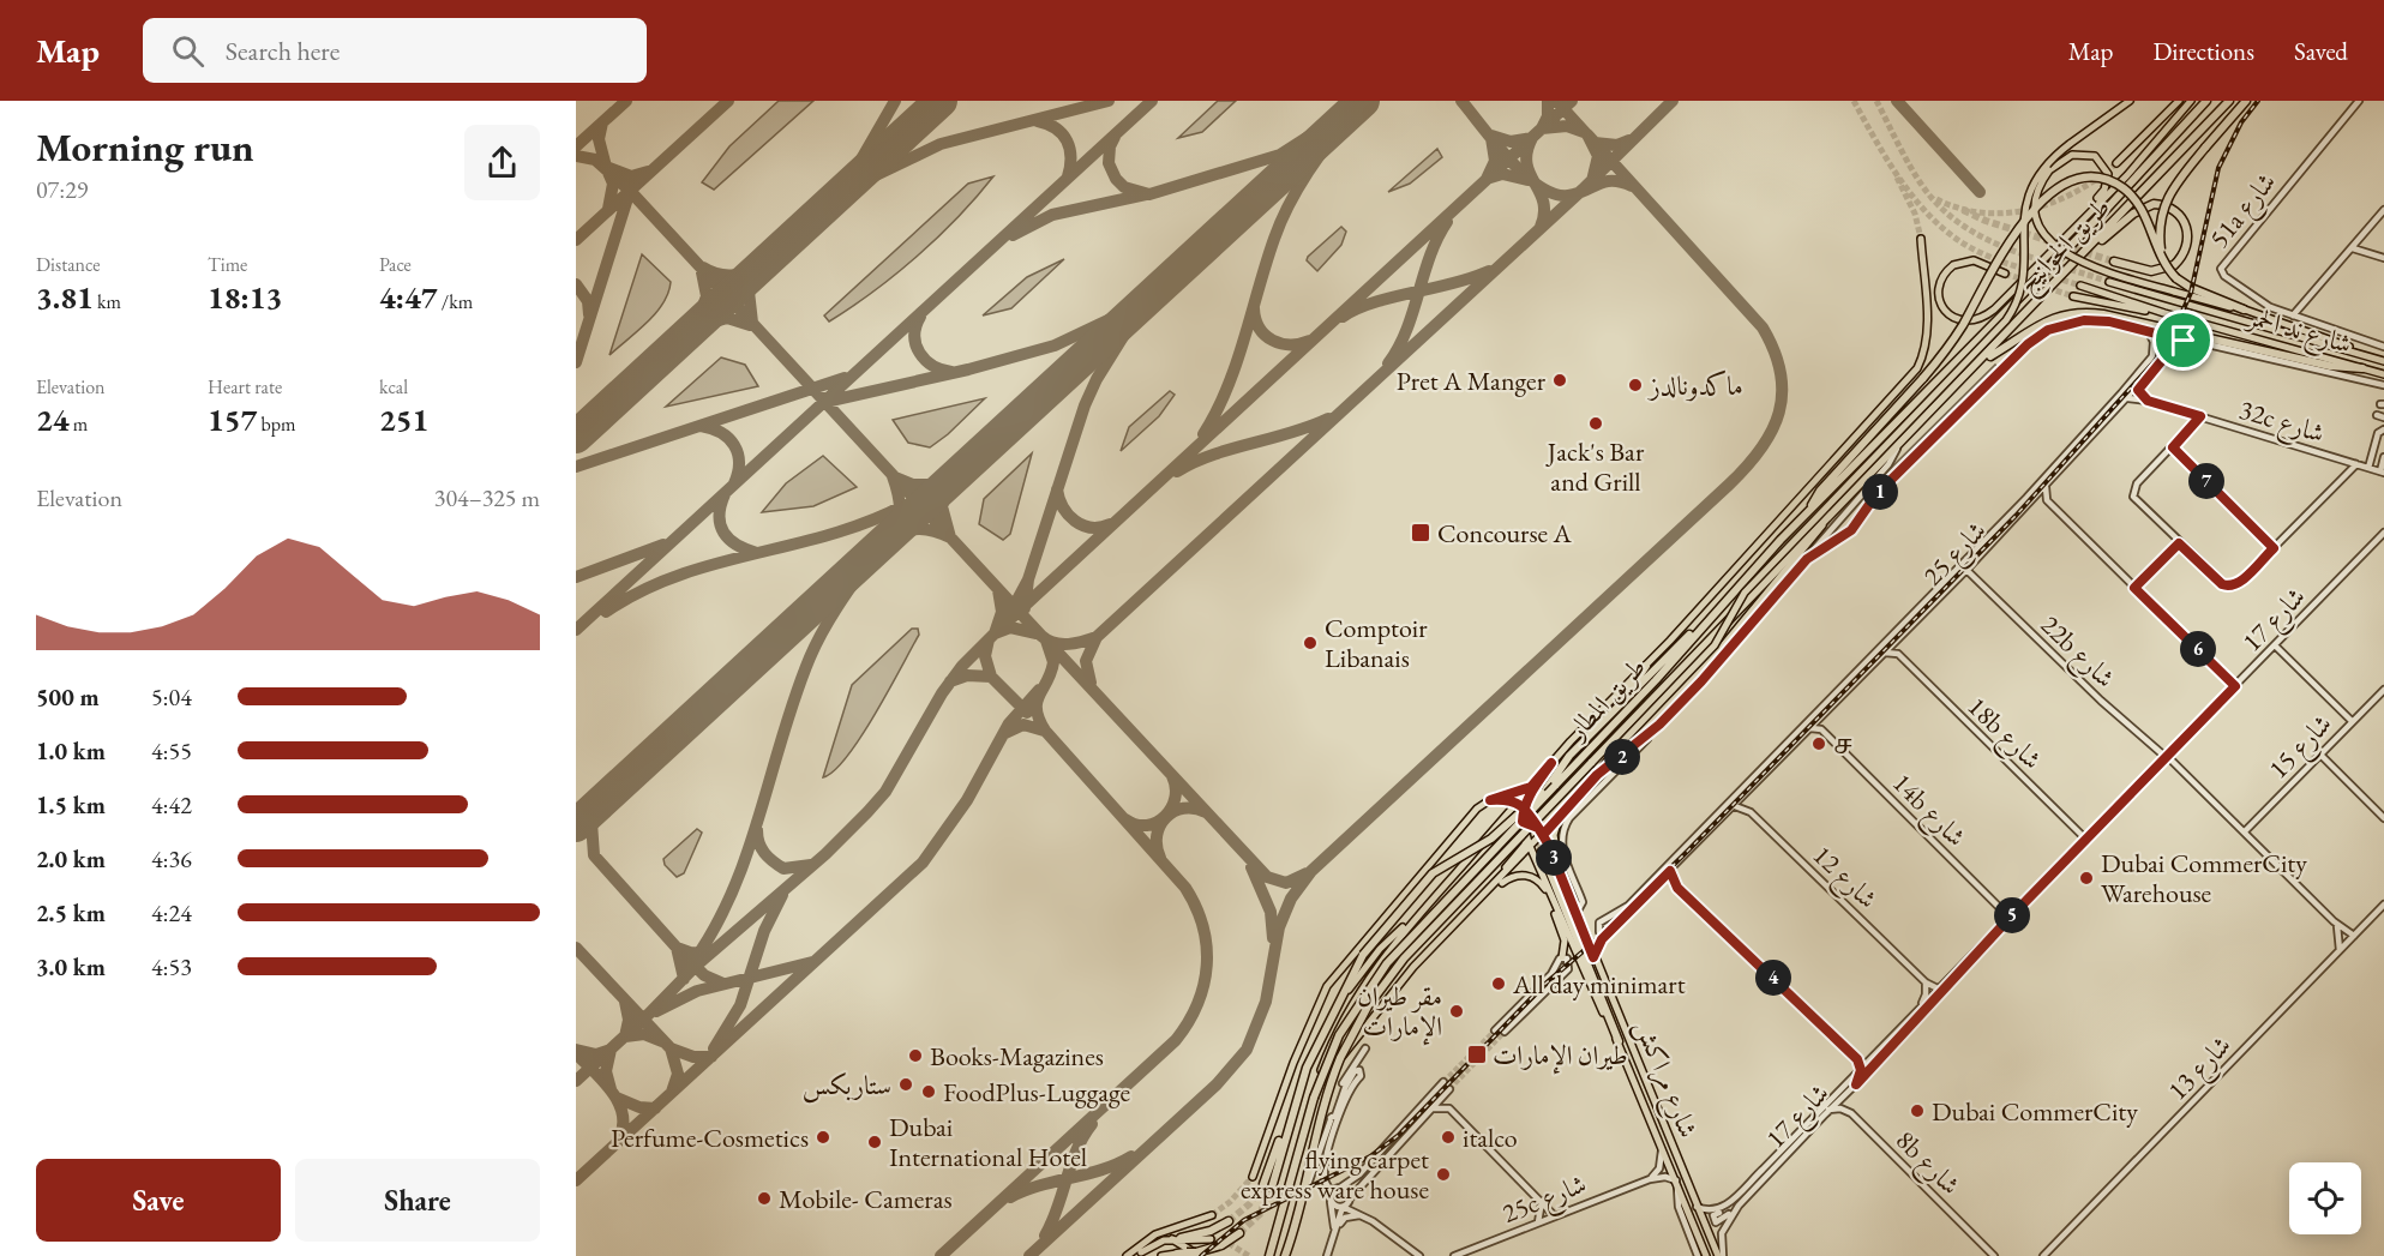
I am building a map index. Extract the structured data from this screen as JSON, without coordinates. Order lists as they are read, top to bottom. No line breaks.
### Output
{"streets":{"highway":["طريق الخوانيج","طريق المطار"],"main road":["شارع ند الحمر","شارع مراكش"],"street":["51a شارع","32c شارع","شارع 25","شارع 17","22b شارع","18b شارع","شارع 15","14b شارع","شارع 12","شارع 13","8b شارع","25c شارع"]},"crossings":[["طريق الخوانيج","طريق المطار"],["32c شارع","شارع 25"],["شارع 25","22b شارع"],["شارع 25","شارع 12"],["شارع 25","شارع مراكش"],["شارع 17","22b شارع"],["شارع 17","18b شارع"],["شارع 17","14b شارع"],["شارع 17","شارع 12"],["شارع 17","شارع مراكش"],["شارع 17","8b شارع"],["22b شارع","شارع 15"],["22b شارع","شارع 13"],["شارع مراكش","25c شارع"]],"places":{"other":["Pret A Manger","ماكدونالدز","Jack's Bar and Grill","Comptoir Libanais","ச","Dubai CommerCity Warehouse","All day minimart","مقر طيران الإمارات","Books-Magazines","ستاربكس","FoodPlus-Luggage","Dubai CommerCity","Perfume-Cosmetics","italco","Dubai International Hotel","flying carpet express ware house","Mobile- Cameras"],"transit":["Concourse A","طيران الإمارات"]},"page":{"header":"Map","search":"Search here","nav":["Map","Directions","Saved"],"heading":["Morning run","07:29"],"stats":[["Distance","3.81 km"],["Time","18:13"],["Pace","4:47 /km"],["Elevation","24 m"],["Heart rate","157 bpm"],["kcal","251"]],"pins":["7","1","6","2","3","5","4"],"chart":["Elevation","304–325 m"],"list":[{"name":"500 m","note":"5:04"},{"name":"1.0 km","note":"4:55"},{"name":"1.5 km","note":"4:42"},{"name":"2.0 km","note":"4:36"},{"name":"2.5 km","note":"4:24"},{"name":"3.0 km","note":"4:53"}],"buttons":["Save","Share"]}}
